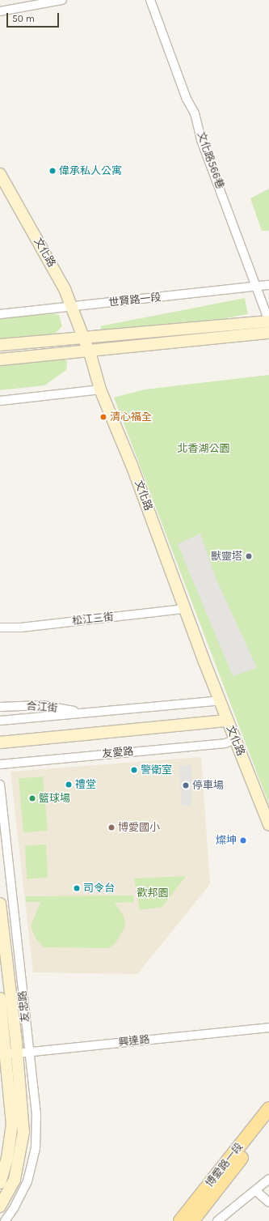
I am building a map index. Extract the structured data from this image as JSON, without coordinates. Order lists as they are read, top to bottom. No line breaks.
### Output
{"streets":{"main road":["博愛路一段"],"street":["文化路566巷","文化路","世賢路一段","松江三街","合江街","友愛路","友忠路","興達路"]},"crossings":[["文化路566巷","世賢路一段"],["文化路","世賢路一段"],["文化路","松江三街"],["文化路","友愛路"],["友忠路","興達路"]],"parks":["北香湖公園","歡邦園"],"places":["偉承私人公寓","清心福全","獸靈塔","警衛室","禮堂","停車場","籃球場","博愛國小","燦坤","司令台"],"scale_bar":"50 m"}
